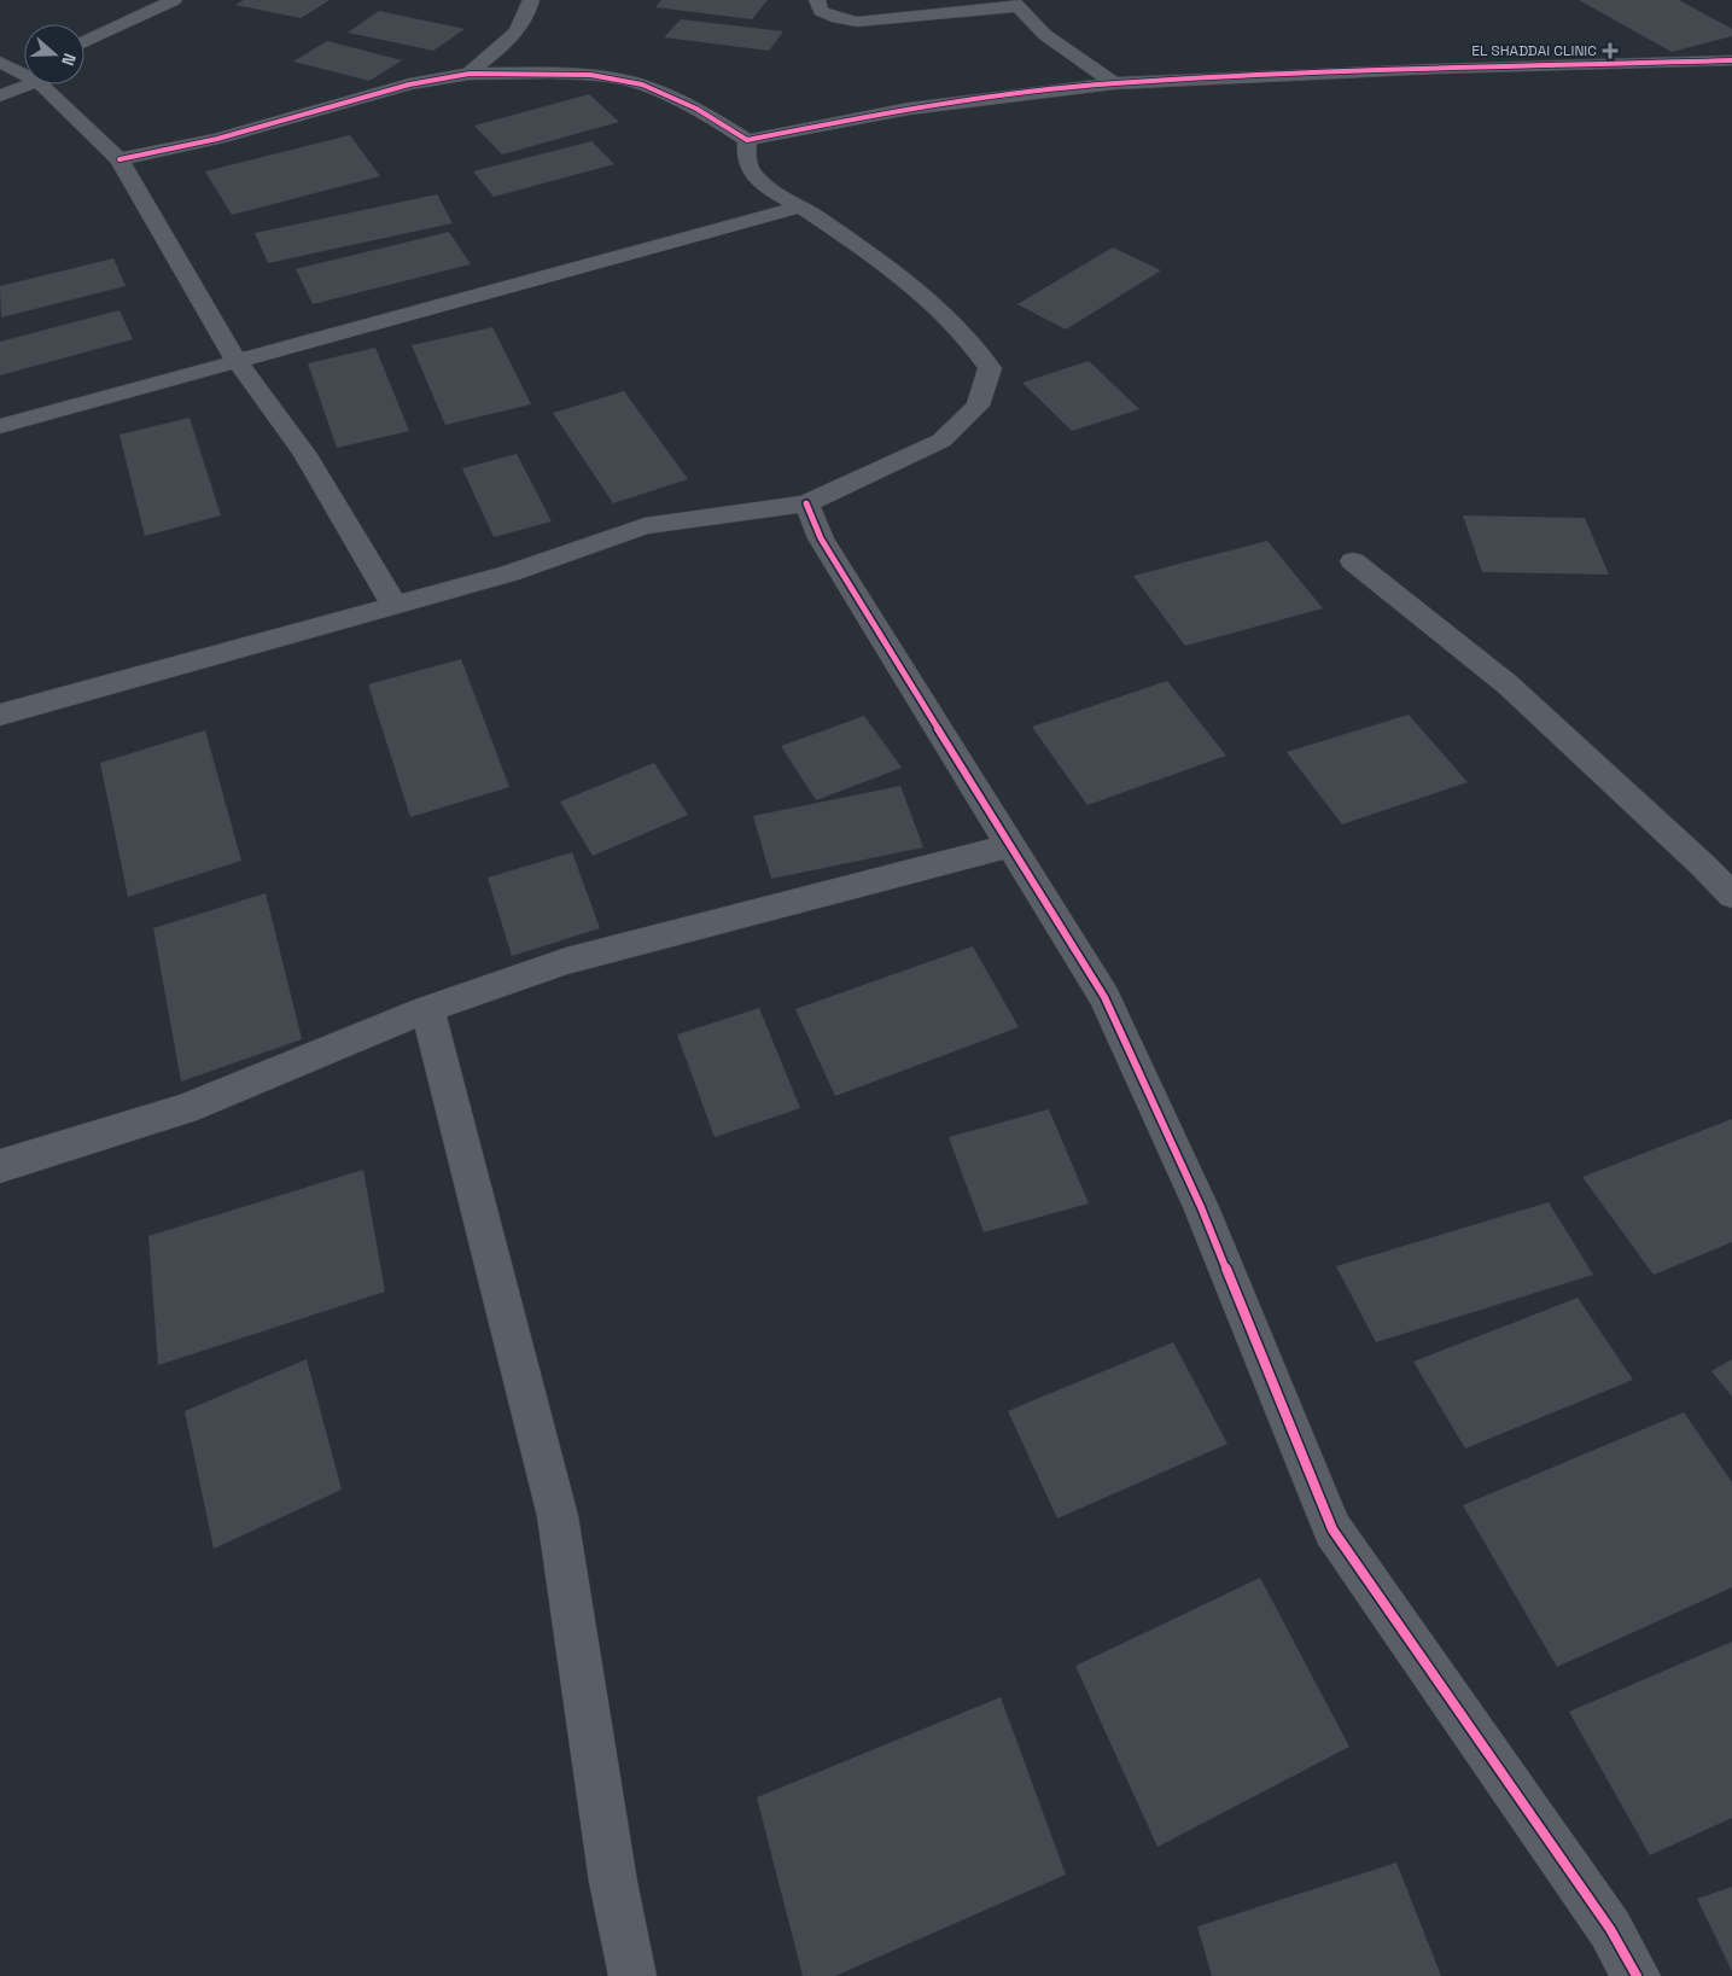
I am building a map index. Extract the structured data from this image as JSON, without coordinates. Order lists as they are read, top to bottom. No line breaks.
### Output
{"places":{"health":["EL SHADDAI CLINIC"]},"north":"right"}
